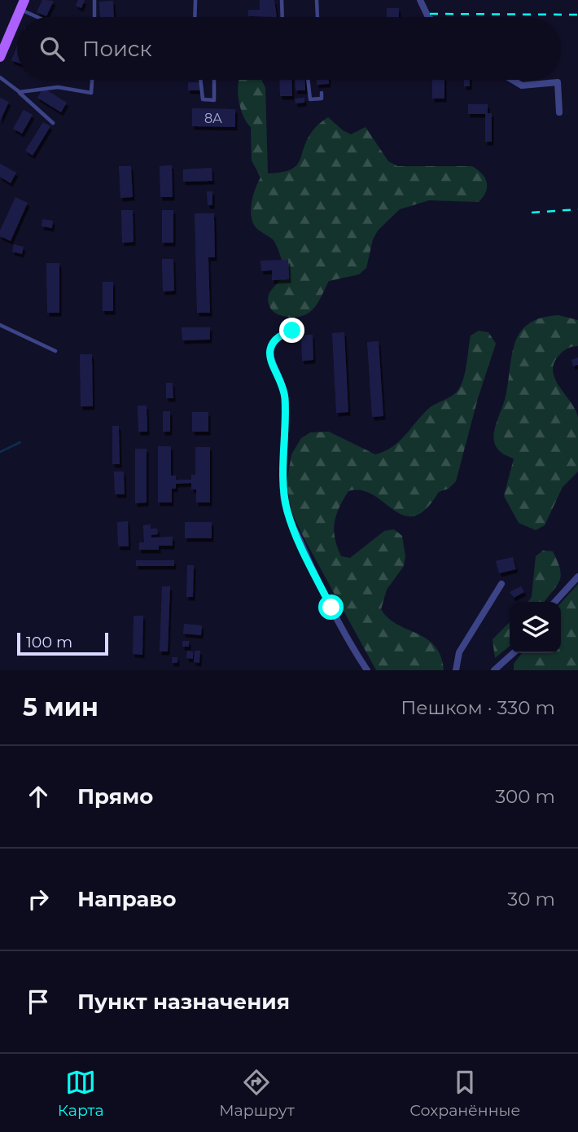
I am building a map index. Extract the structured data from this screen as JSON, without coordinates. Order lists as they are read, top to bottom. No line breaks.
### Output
{"house_numbers":["8А"],"scale_bar":"100 m","page":{"search":"Поиск","scale":"100 m","heading":["5 мин","Пешком · 330 m"],"list":[["Прямо","300 m"],["Направо","30 m"],"Пункт назначения"],"nav":["Карта","Маршрут","Сохранённые"]}}
